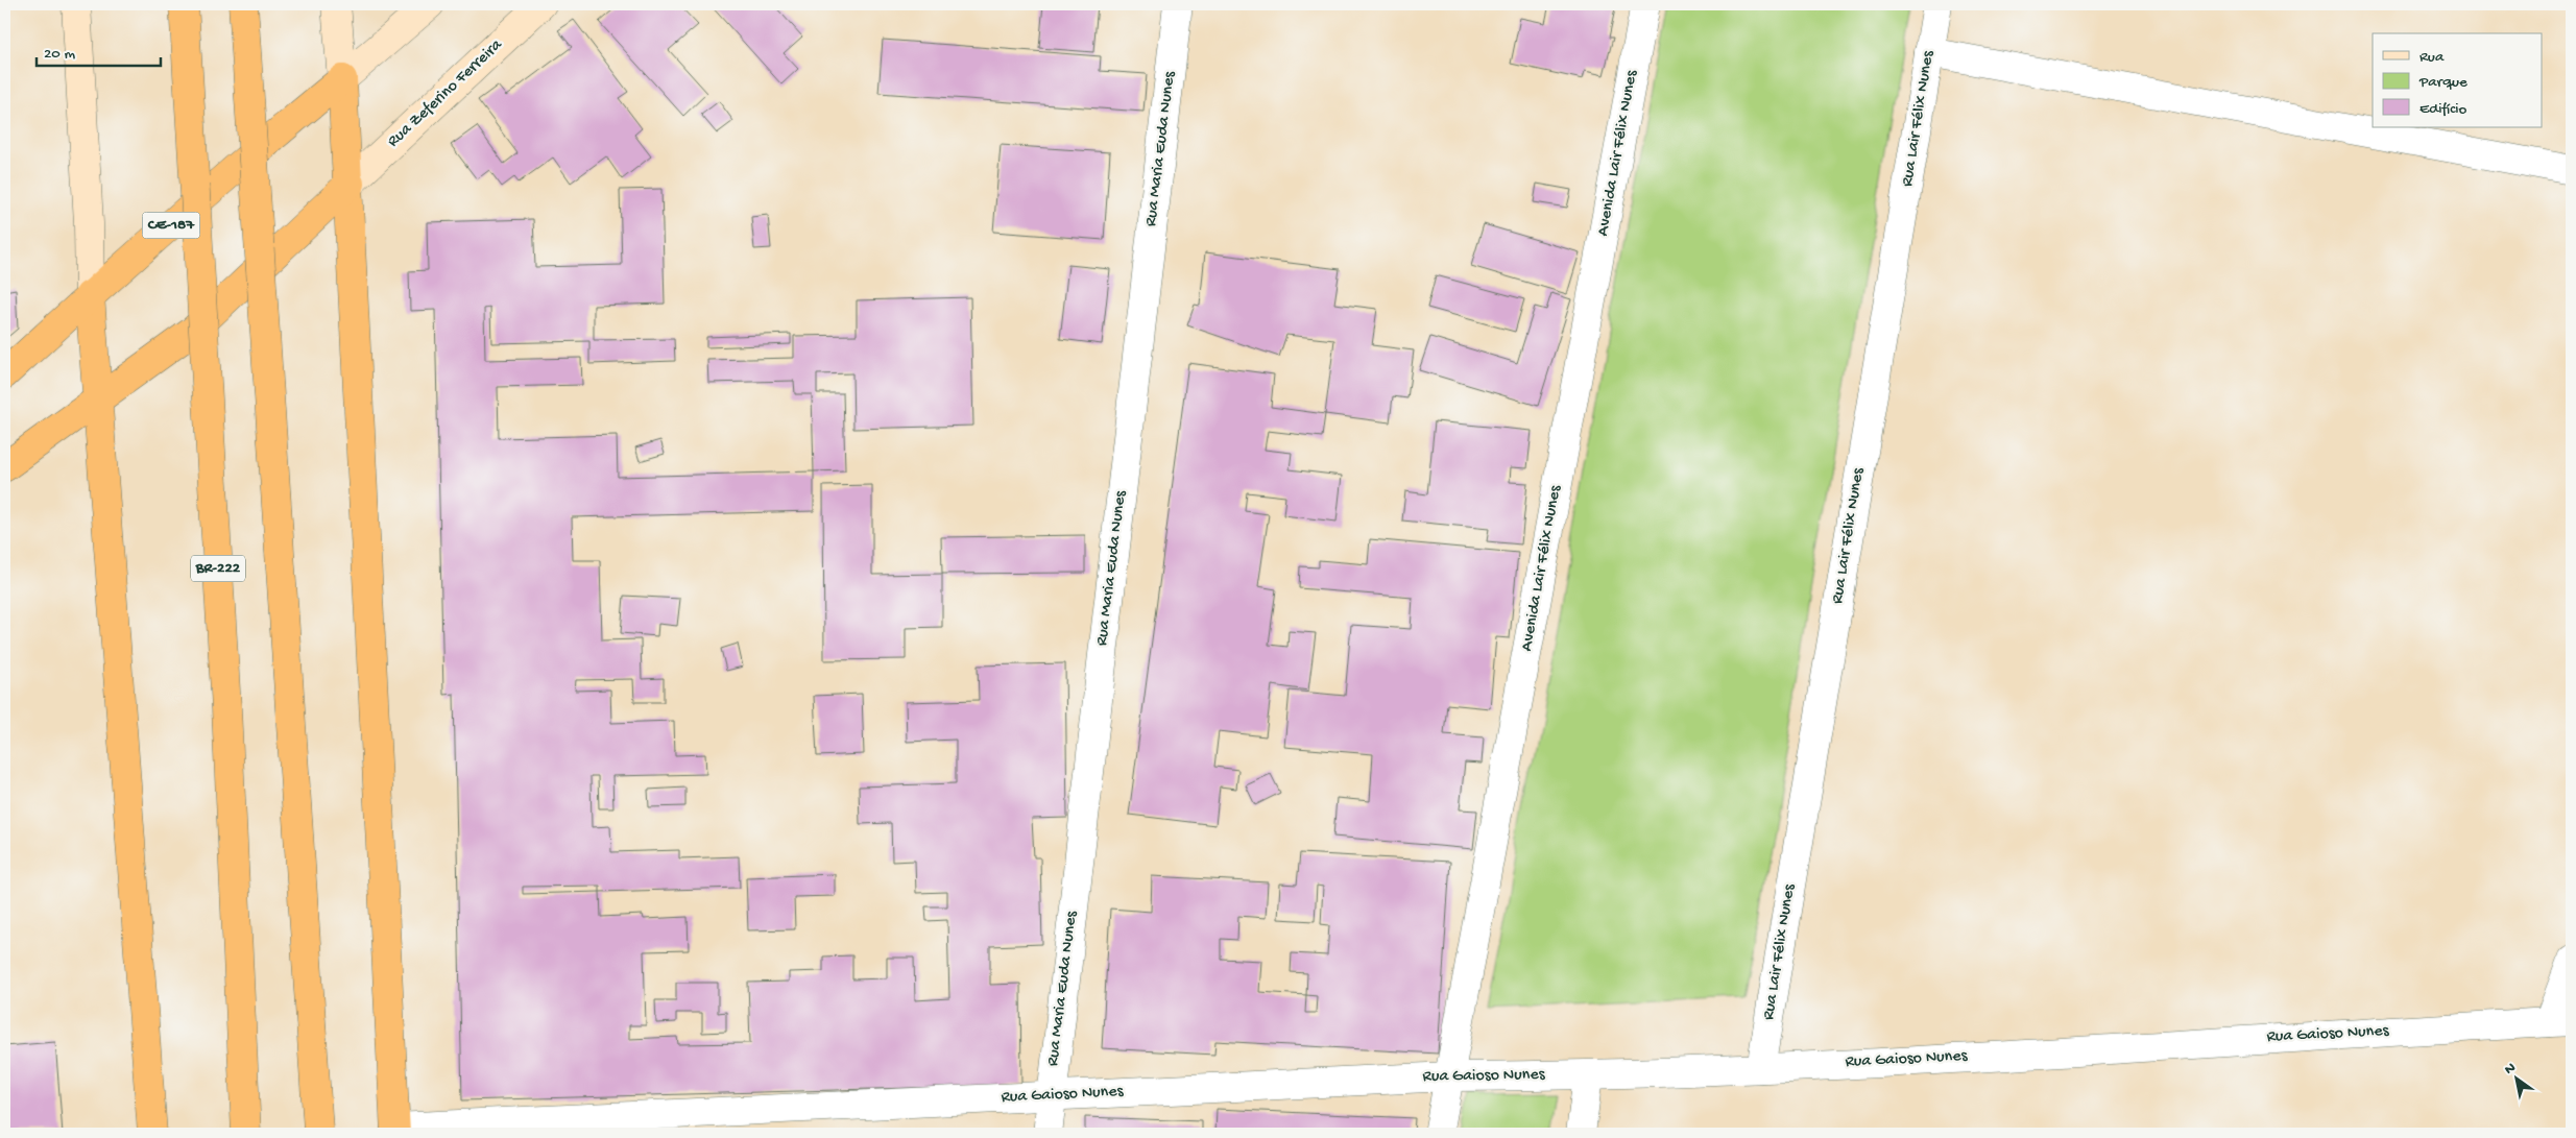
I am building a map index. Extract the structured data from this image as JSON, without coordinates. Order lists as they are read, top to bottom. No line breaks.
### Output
{"streets":{"highway":["CE-187","BR-222"],"main road":["Rua Zeferino Ferreira"],"street":["Rua Lair Félix Nunes","Rua Maria Euda Nunes","Avenida Lair Félix Nunes","Rua Gaioso Nunes"]},"crossings":[["Rua Lair Félix Nunes","Rua Gaioso Nunes"],["Rua Maria Euda Nunes","Rua Gaioso Nunes"],["Avenida Lair Félix Nunes","Rua Gaioso Nunes"]],"legend":["Rua","Parque","Edifício"],"scale_bar":"20 m","north":"top left"}
